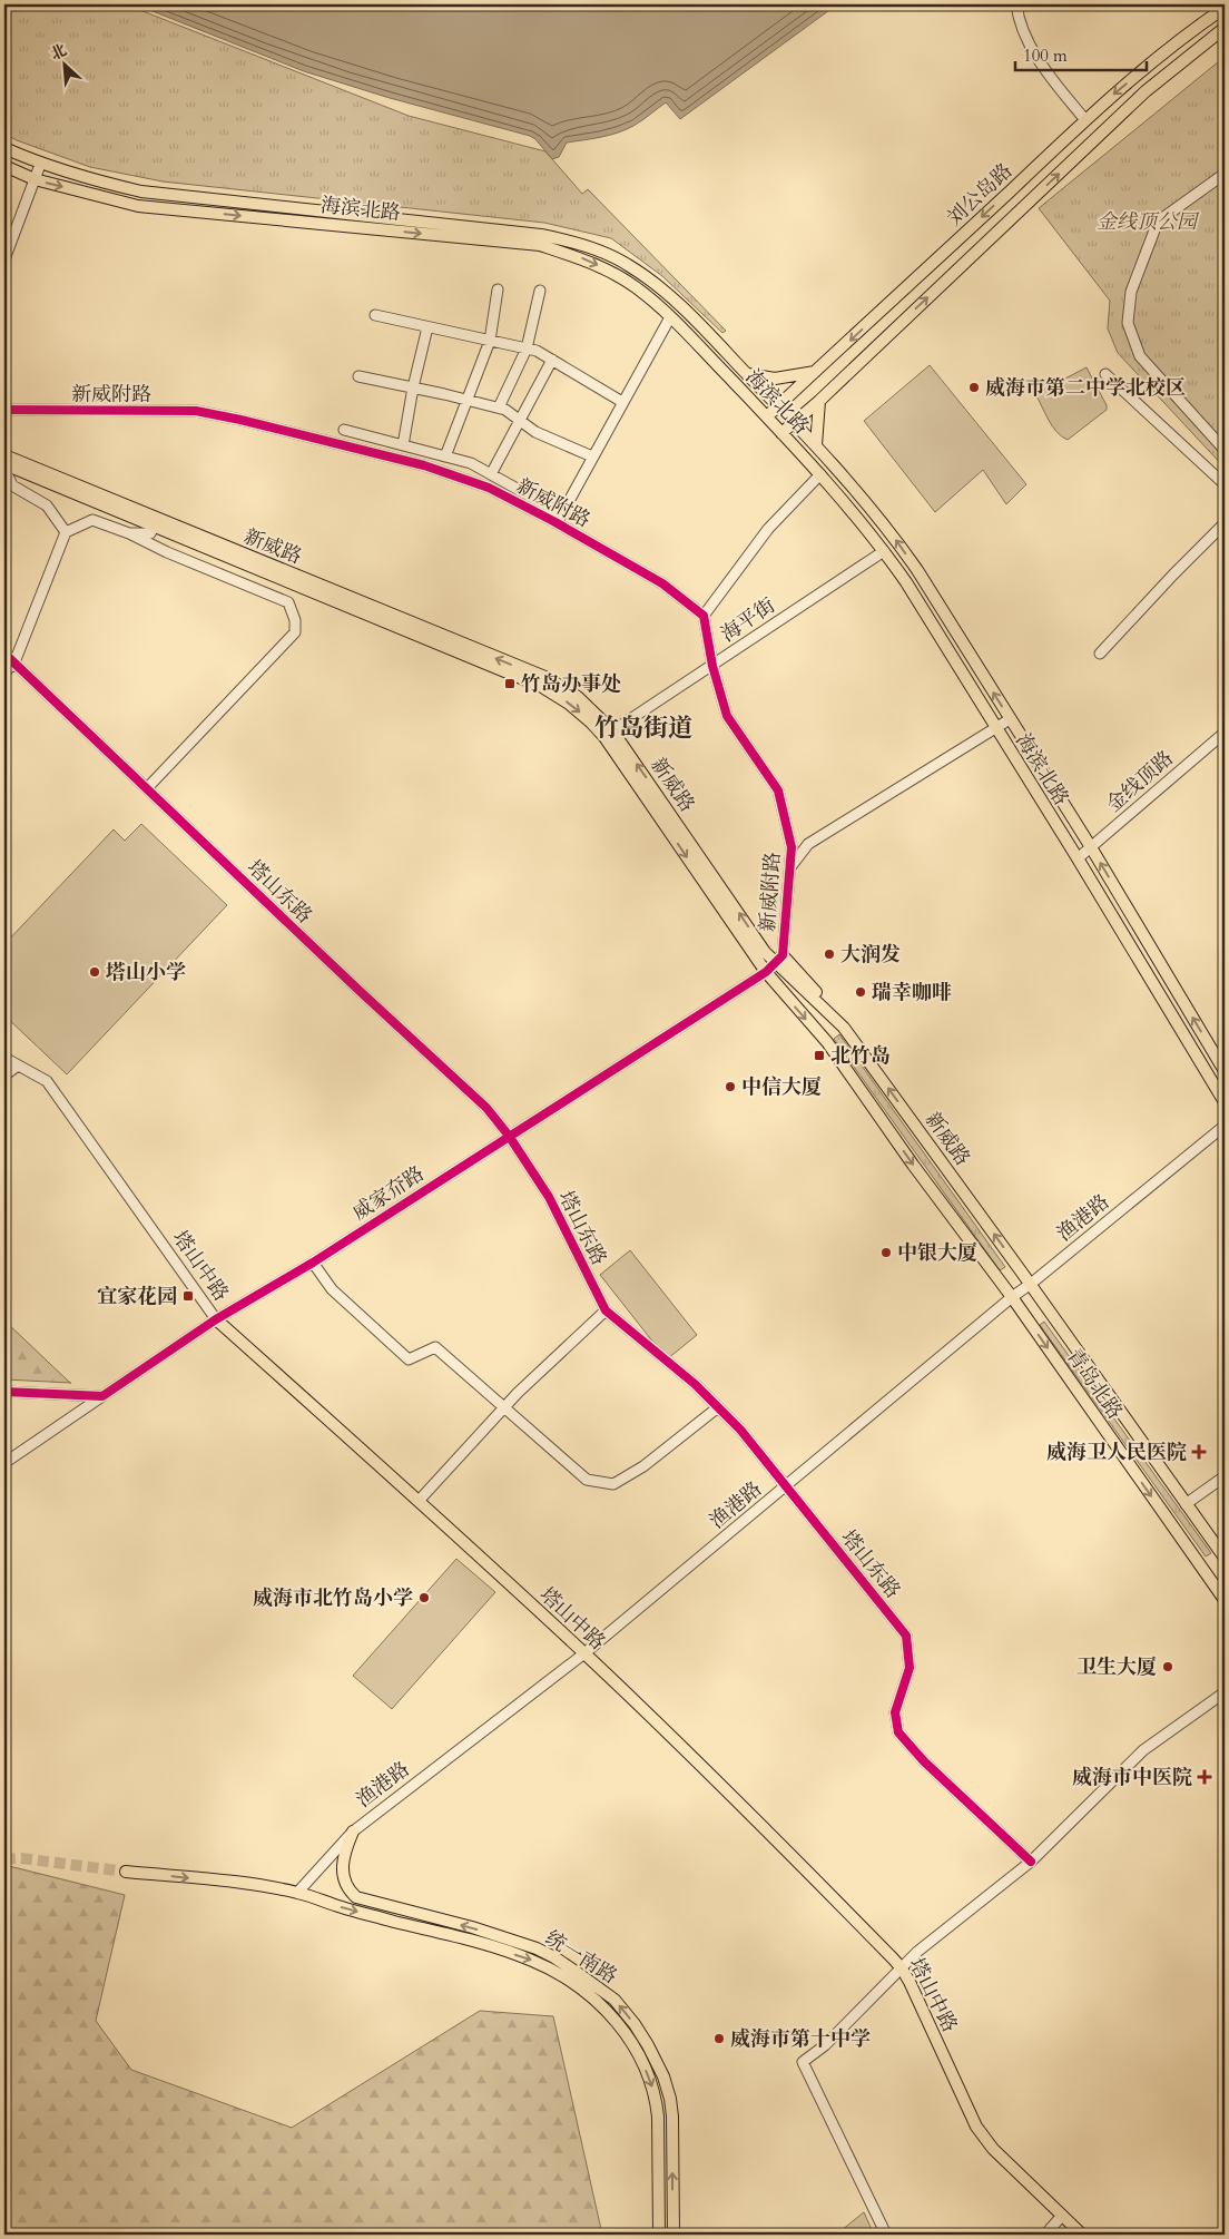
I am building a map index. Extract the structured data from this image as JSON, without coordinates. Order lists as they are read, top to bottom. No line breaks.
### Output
{"streets":{"main road":["刘公岛路","海滨北路","新威路","塔山中路","青岛北路","统一南路"],"street":["新威附路","海平街","金线顶路","塔山东路","威家夼路","渔港路"]},"crossings":[["刘公岛路","海滨北路"],["海滨北路","海平街"],["海滨北路","金线顶路"],["新威附路","新威路"],["新威附路","海平街"],["新威附路","威家夼路"],["新威路","海平街"],["新威路","威家夼路"],["新威路","渔港路"],["新威路","青岛北路"],["塔山东路","威家夼路"],["塔山东路","渔港路"],["威家夼路","塔山中路"],["渔港路","塔山中路"],["渔港路","青岛北路"],["渔港路","统一南路"]],"districts":["竹岛街道"],"parks":["金线顶公园"],"places":{"other":["威海市第二中学北校区","大润发","塔山小学","瑞幸咖啡","中信大厦","中银大厦","威海市北竹岛小学","卫生大厦","威海市第十中学"],"transit":["竹岛办事处","北竹岛","宜家花园"],"health":["威海卫人民医院","威海市中医院"]},"scale_bar":"100 m","north":"top left"}
